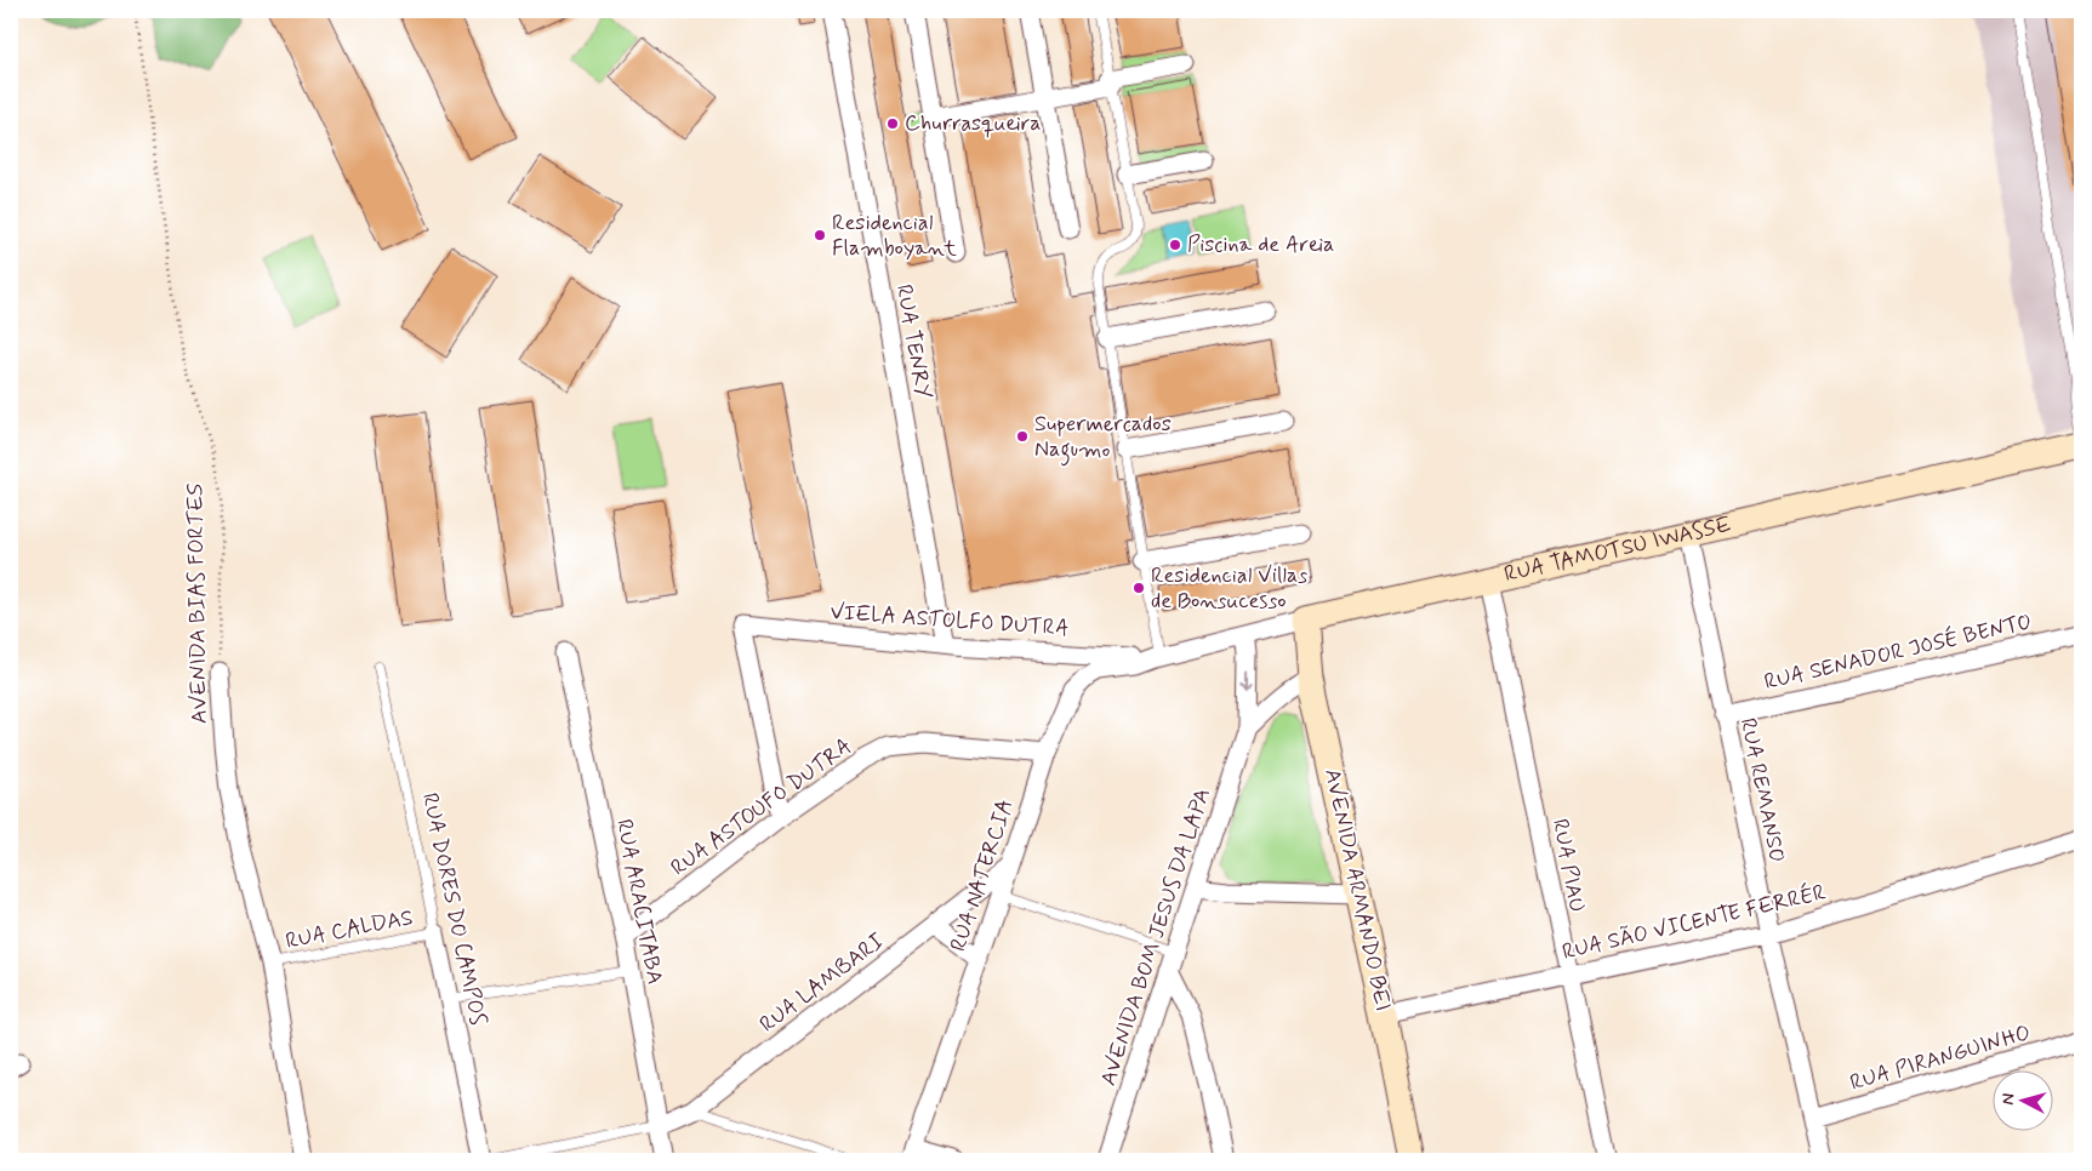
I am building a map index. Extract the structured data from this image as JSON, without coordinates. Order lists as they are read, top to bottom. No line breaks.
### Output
{"streets":{"street":["RUA TENRY","RUA TAMOTSU IWASSE","AVENIDA BIAS FORTES","VIELA ASTOLFO DUTRA","RUA SENADOR JOSÉ BENTO","RUA REMANSO","RUA ASTOUFO DUTRA","RUA PIAU","RUA NATERCIA","AVENIDA ARMANDO BEI","RUA ARACITABA","RUA DORES DO CAMPOS","RUA SÃO VICENTE FERRÉR","AVENIDA BOM JESUS DA LAPA","RUA LAMBARI","RUA PIRANGUINHO"],"lane":["RUA CALDAS"]},"crossings":[["RUA TENRY","VIELA ASTOLFO DUTRA"],["RUA TAMOTSU IWASSE","VIELA ASTOLFO DUTRA"],["RUA TAMOTSU IWASSE","RUA REMANSO"],["RUA TAMOTSU IWASSE","RUA PIAU"],["RUA TAMOTSU IWASSE","RUA NATERCIA"],["RUA TAMOTSU IWASSE","AVENIDA ARMANDO BEI"],["RUA TAMOTSU IWASSE","AVENIDA BOM JESUS DA LAPA"],["AVENIDA BIAS FORTES","RUA CALDAS"],["VIELA ASTOLFO DUTRA","RUA ASTOUFO DUTRA"],["VIELA ASTOLFO DUTRA","RUA NATERCIA"],["RUA SENADOR JOSÉ BENTO","RUA REMANSO"],["RUA REMANSO","RUA SÃO VICENTE FERRÉR"],["RUA REMANSO","RUA PIRANGUINHO"],["RUA ASTOUFO DUTRA","RUA NATERCIA"],["RUA ASTOUFO DUTRA","RUA ARACITABA"],["RUA PIAU","RUA SÃO VICENTE FERRÉR"],["RUA NATERCIA","RUA LAMBARI"],["AVENIDA ARMANDO BEI","RUA SÃO VICENTE FERRÉR"],["RUA ARACITABA","RUA LAMBARI"],["RUA DORES DO CAMPOS","RUA CALDAS"]],"places":["Churrasqueira","Residencial Flamboyant","Piscina de Areia","Supermercados Nagumo","Residencial Villas de Bonsucesso"],"north":"left"}
